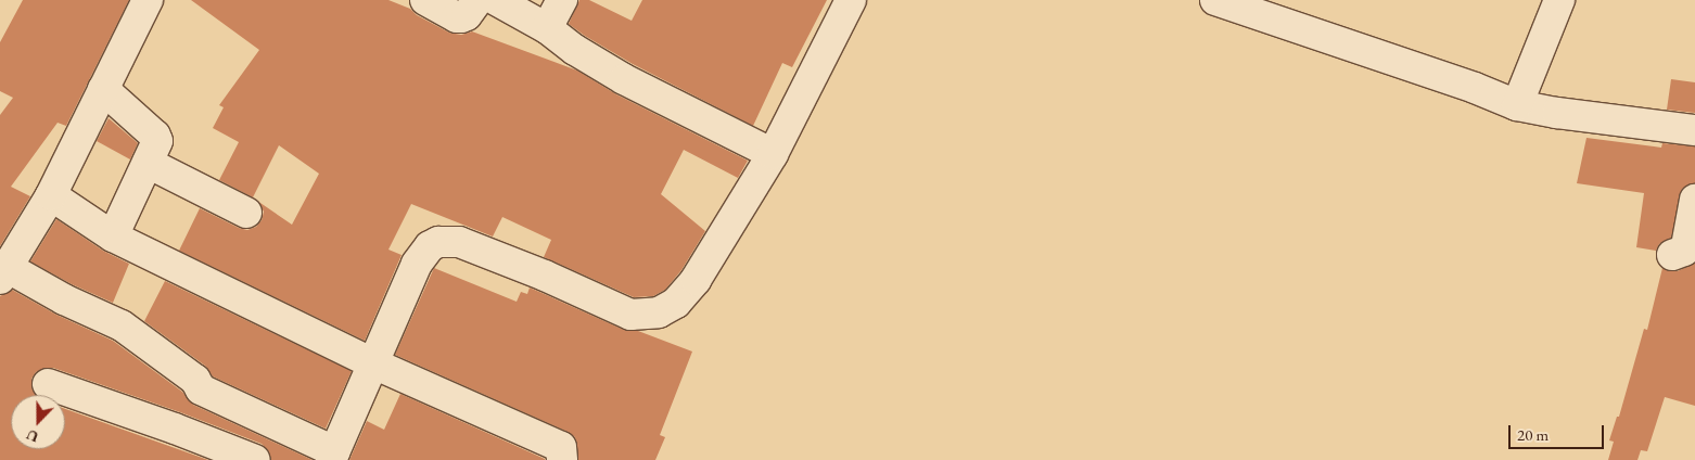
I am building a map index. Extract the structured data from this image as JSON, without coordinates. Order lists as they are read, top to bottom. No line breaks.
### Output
{"scale_bar":"20 m","north":"bottom"}
